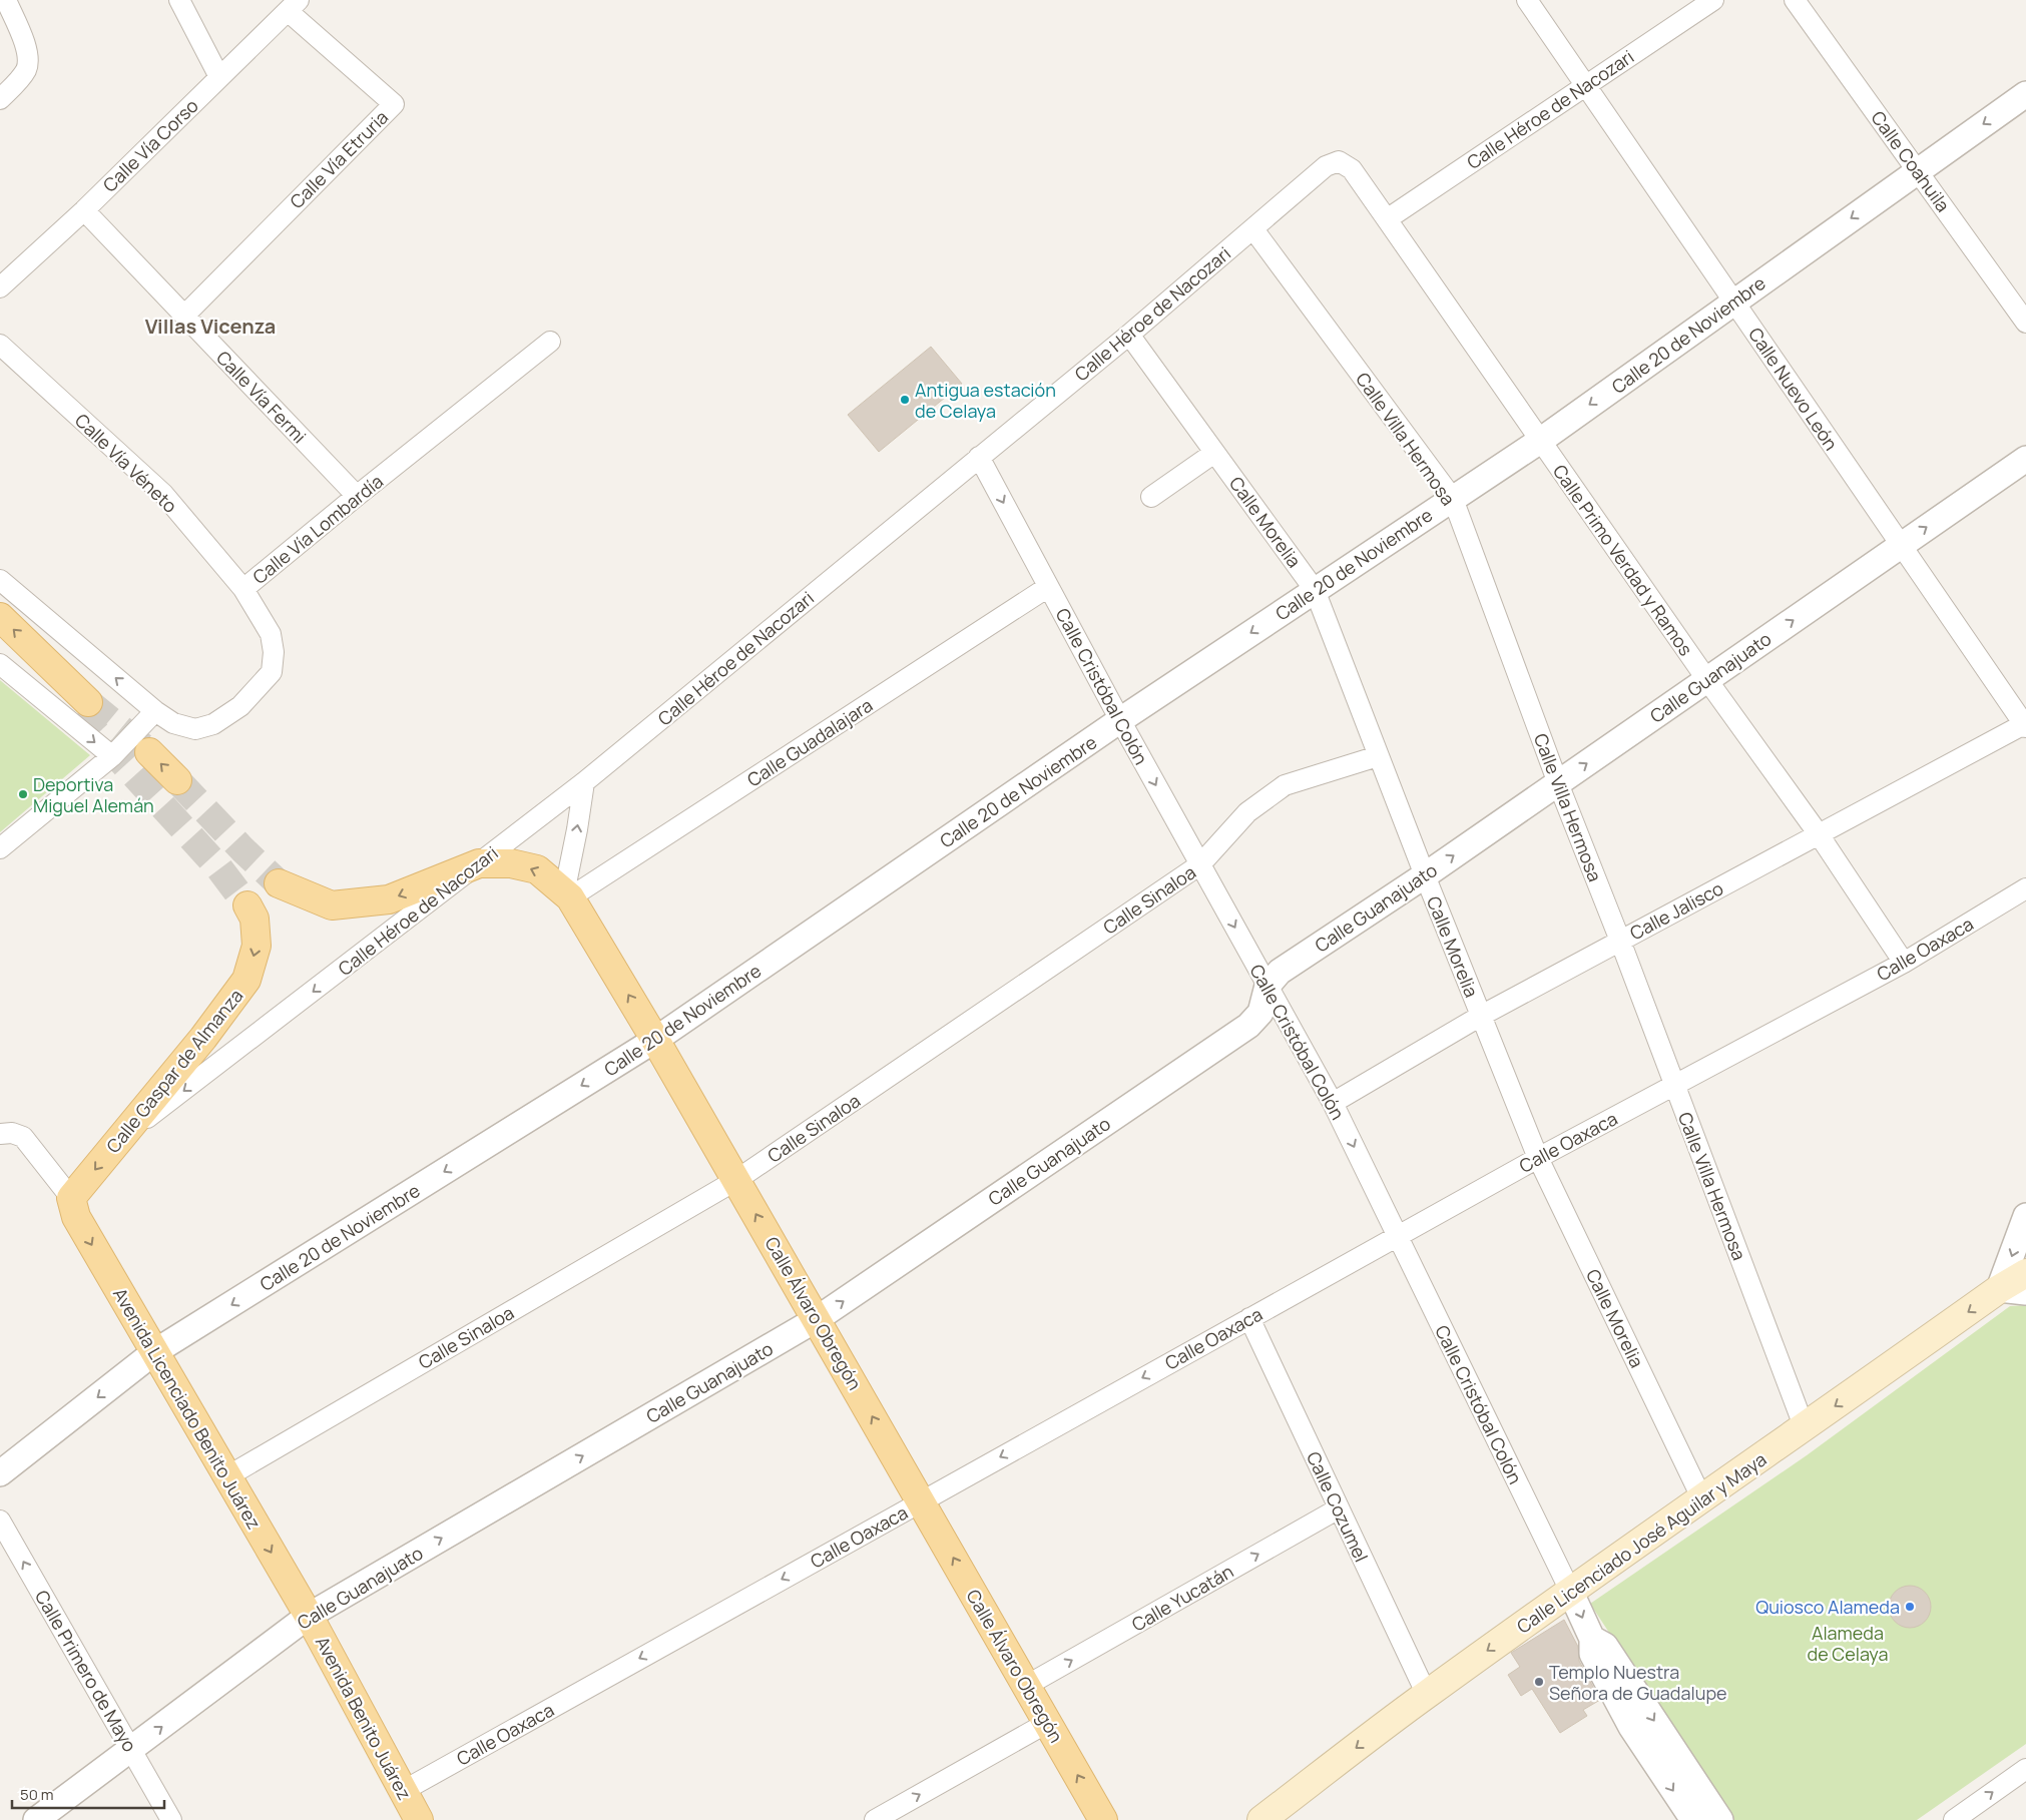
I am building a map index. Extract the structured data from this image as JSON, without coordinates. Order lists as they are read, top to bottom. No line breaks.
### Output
{"streets":{"main road":["Calle Gaspar de Almanza","Calle Álvaro Obregón","Avenida Licenciado Benito Juárez","Calle Licenciado José Aguilar y Maya","Avenida Benito Juárez"],"street":["Calle Héroe de Nacozari","Calle Vía Corso","Calle Vía Etruria","Calle Coahuila","Calle 20 de Noviembre","Calle Nuevo León","Calle Vía Fermi","Calle Villa Hermosa","Calle Vía Véneto","Calle Morelia","Calle Vía Lombardía","Calle Primo Verdad y Ramos","Calle Guanajuato","Calle Cristóbal Colón","Calle Guadalajara","Calle Sinaloa","Calle Jalisco","Calle Oaxaca","Calle Cozumel","Calle Yucatán","Calle Primero de Mayo"]},"crossings":[["Calle Héroe de Nacozari","Calle Nuevo León"],["Calle Héroe de Nacozari","Calle Villa Hermosa"],["Calle Héroe de Nacozari","Calle Morelia"],["Calle Héroe de Nacozari","Calle Primo Verdad y Ramos"],["Calle Héroe de Nacozari","Calle Cristóbal Colón"],["Calle Héroe de Nacozari","Calle Gaspar de Almanza"],["Calle Héroe de Nacozari","Calle Álvaro Obregón"],["Calle Vía Corso","Calle Vía Etruria"],["Calle Vía Corso","Calle Vía Fermi"],["Calle Vía Etruria","Calle Vía Fermi"],["Calle Coahuila","Calle 20 de Noviembre"],["Calle 20 de Noviembre","Calle Nuevo León"],["Calle 20 de Noviembre","Calle Villa Hermosa"],["Calle 20 de Noviembre","Calle Morelia"],["Calle 20 de Noviembre","Calle Primo Verdad y Ramos"],["Calle 20 de Noviembre","Calle Cristóbal Colón"],["Calle 20 de Noviembre","Calle Álvaro Obregón"],["Calle 20 de Noviembre","Avenida Licenciado Benito Juárez"],["Calle Nuevo León","Calle Guanajuato"],["Calle Nuevo León","Calle Jalisco"],["Calle Vía Fermi","Calle Vía Lombardía"],["Calle Villa Hermosa","Calle Guanajuato"],["Calle Villa Hermosa","Calle Jalisco"],["Calle Villa Hermosa","Calle Oaxaca"],["Calle Villa Hermosa","Calle Licenciado José Aguilar y Maya"],["Calle Vía Véneto","Calle Vía Lombardía"],["Calle Morelia","Calle Guanajuato"],["Calle Morelia","Calle Sinaloa"],["Calle Morelia","Calle Jalisco"],["Calle Morelia","Calle Oaxaca"],["Calle Morelia","Calle Licenciado José Aguilar y Maya"],["Calle Primo Verdad y Ramos","Calle Guanajuato"],["Calle Primo Verdad y Ramos","Calle Jalisco"],["Calle Primo Verdad y Ramos","Calle Oaxaca"],["Calle Guanajuato","Calle Cristóbal Colón"],["Calle Guanajuato","Calle Álvaro Obregón"],["Calle Guanajuato","Avenida Licenciado Benito Juárez"],["Calle Guanajuato","Calle Primero de Mayo"],["Calle Guanajuato","Avenida Benito Juárez"],["Calle Cristóbal Colón","Calle Guadalajara"],["Calle Cristóbal Colón","Calle Sinaloa"],["Calle Cristóbal Colón","Calle Jalisco"],["Calle Cristóbal Colón","Calle Oaxaca"],["Calle Cristóbal Colón","Calle Licenciado José Aguilar y Maya"],["Calle Guadalajara","Calle Álvaro Obregón"],["Calle Sinaloa","Calle Álvaro Obregón"],["Calle Sinaloa","Avenida Licenciado Benito Juárez"],["Calle Oaxaca","Calle Álvaro Obregón"],["Calle Oaxaca","Calle Cozumel"],["Calle Oaxaca","Avenida Benito Juárez"],["Calle Gaspar de Almanza","Avenida Licenciado Benito Juárez"],["Calle Álvaro Obregón","Calle Yucatán"],["Avenida Licenciado Benito Juárez","Avenida Benito Juárez"],["Calle Cozumel","Calle Licenciado José Aguilar y Maya"],["Calle Cozumel","Calle Yucatán"]],"one_way":["Calle 20 de Noviembre","Calle Guanajuato","Calle Cristóbal Colón","Calle Oaxaca","Calle Gaspar de Almanza","Calle Álvaro Obregón","Avenida Licenciado Benito Juárez","Calle Licenciado José Aguilar y Maya","Calle Yucatán","Calle Primero de Mayo"],"districts":["Villas Vicenza"],"parks":["Alameda de Celaya"],"places":["Antigua estación de Celaya","Deportiva Miguel Alemán","Quiosco Alameda","Templo Nuestra Señora de Guadalupe"],"scale_bar":"50 m"}
